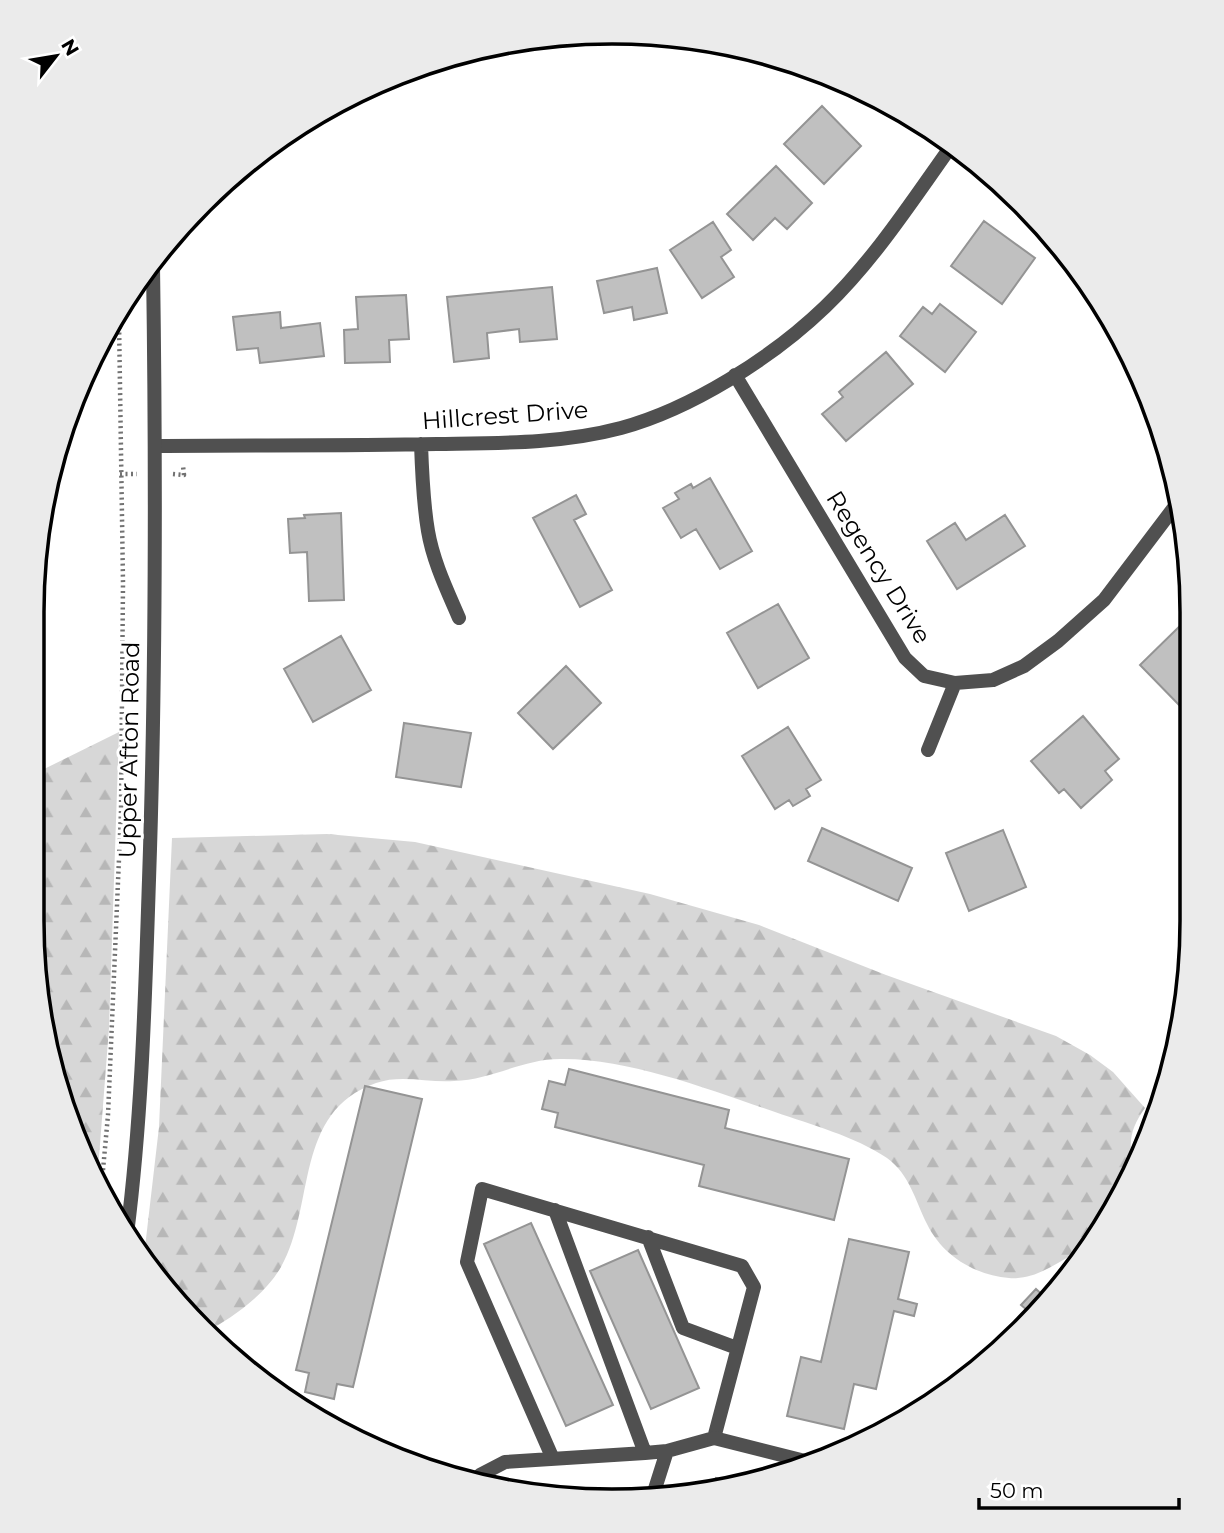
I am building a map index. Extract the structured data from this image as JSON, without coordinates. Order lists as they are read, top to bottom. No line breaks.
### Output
{"streets":{"street":["Hillcrest Drive","Regency Drive","Upper Afton Road"]},"crossings":[["Hillcrest Drive","Regency Drive"],["Hillcrest Drive","Upper Afton Road"]],"scale_bar":"50 m","north":"top right"}
